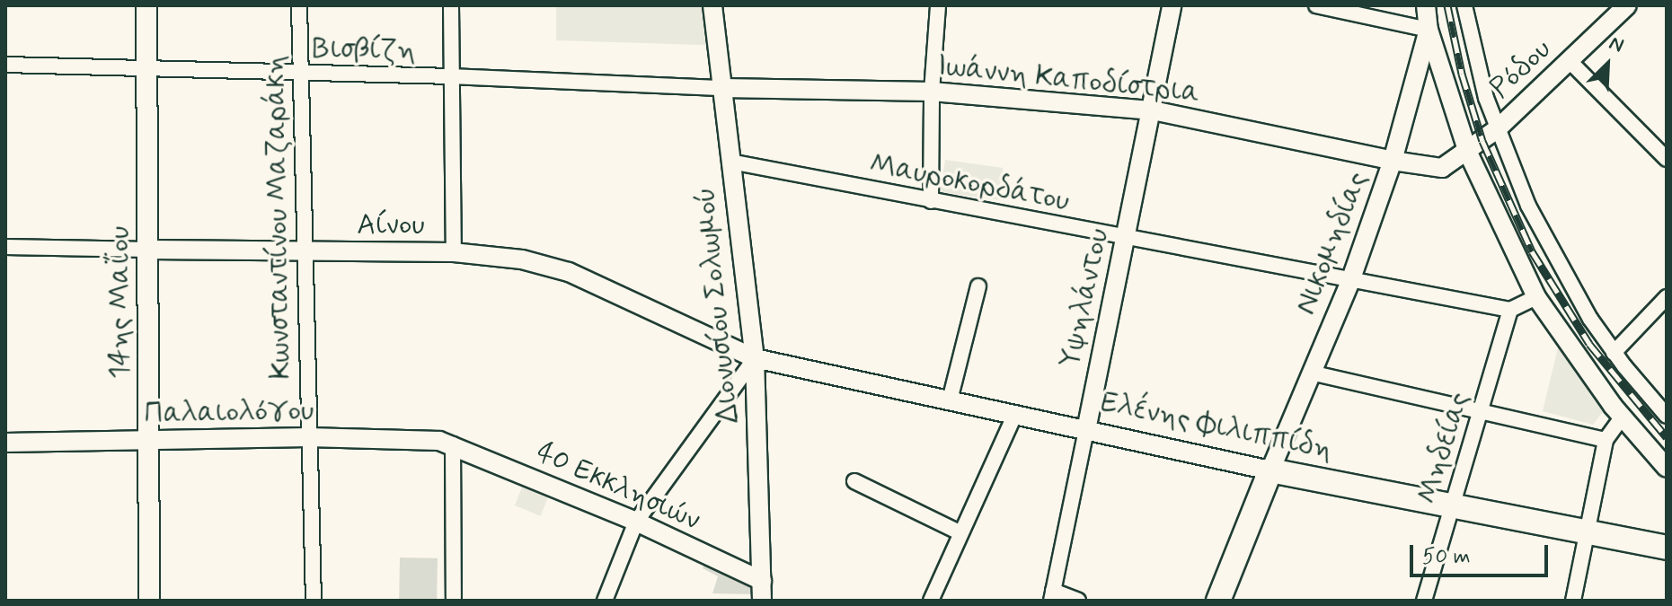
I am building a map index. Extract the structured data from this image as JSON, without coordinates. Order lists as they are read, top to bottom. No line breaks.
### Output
{"streets":{"main road":["14ης Μαΐου","Ελένης Φιλιππίδη"],"street":["Βισβίζη","Ρόδου","Ιωάννη Καποδίστρια","Μαυροκορδάτου","Κωνσταντίνου Μαζαράκη","Αίνου","Νικομηδίας","Υψηλάντου","Διονυσίου Σολωμού","Παλαιολόγου","Μηδείας","40 Εκκλησιών"]},"crossings":[["Βισβίζη","Ιωάννη Καποδίστρια"],["Βισβίζη","Κωνσταντίνου Μαζαράκη"],["Βισβίζη","14ης Μαΐου"],["Βισβίζη","Διονυσίου Σολωμού"],["Ρόδου","Ιωάννη Καποδίστρια"],["Ιωάννη Καποδίστρια","Νικομηδίας"],["Ιωάννη Καποδίστρια","Υψηλάντου"],["Ιωάννη Καποδίστρια","Διονυσίου Σολωμού"],["Μαυροκορδάτου","Νικομηδίας"],["Μαυροκορδάτου","Υψηλάντου"],["Μαυροκορδάτου","Διονυσίου Σολωμού"],["Μαυροκορδάτου","Μηδείας"],["Κωνσταντίνου Μαζαράκη","Αίνου"],["Κωνσταντίνου Μαζαράκη","Παλαιολόγου"],["Αίνου","14ης Μαΐου"],["Αίνου","Διονυσίου Σολωμού"],["Αίνου","Ελένης Φιλιππίδη"],["Νικομηδίας","Ελένης Φιλιππίδη"],["Υψηλάντου","Ελένης Φιλιππίδη"],["14ης Μαΐου","Παλαιολόγου"],["Διονυσίου Σολωμού","Ελένης Φιλιππίδη"],["Διονυσίου Σολωμού","40 Εκκλησιών"],["Παλαιολόγου","40 Εκκλησιών"],["Ελένης Φιλιππίδη","Μηδείας"]],"scale_bar":"50 m","north":"top right"}
